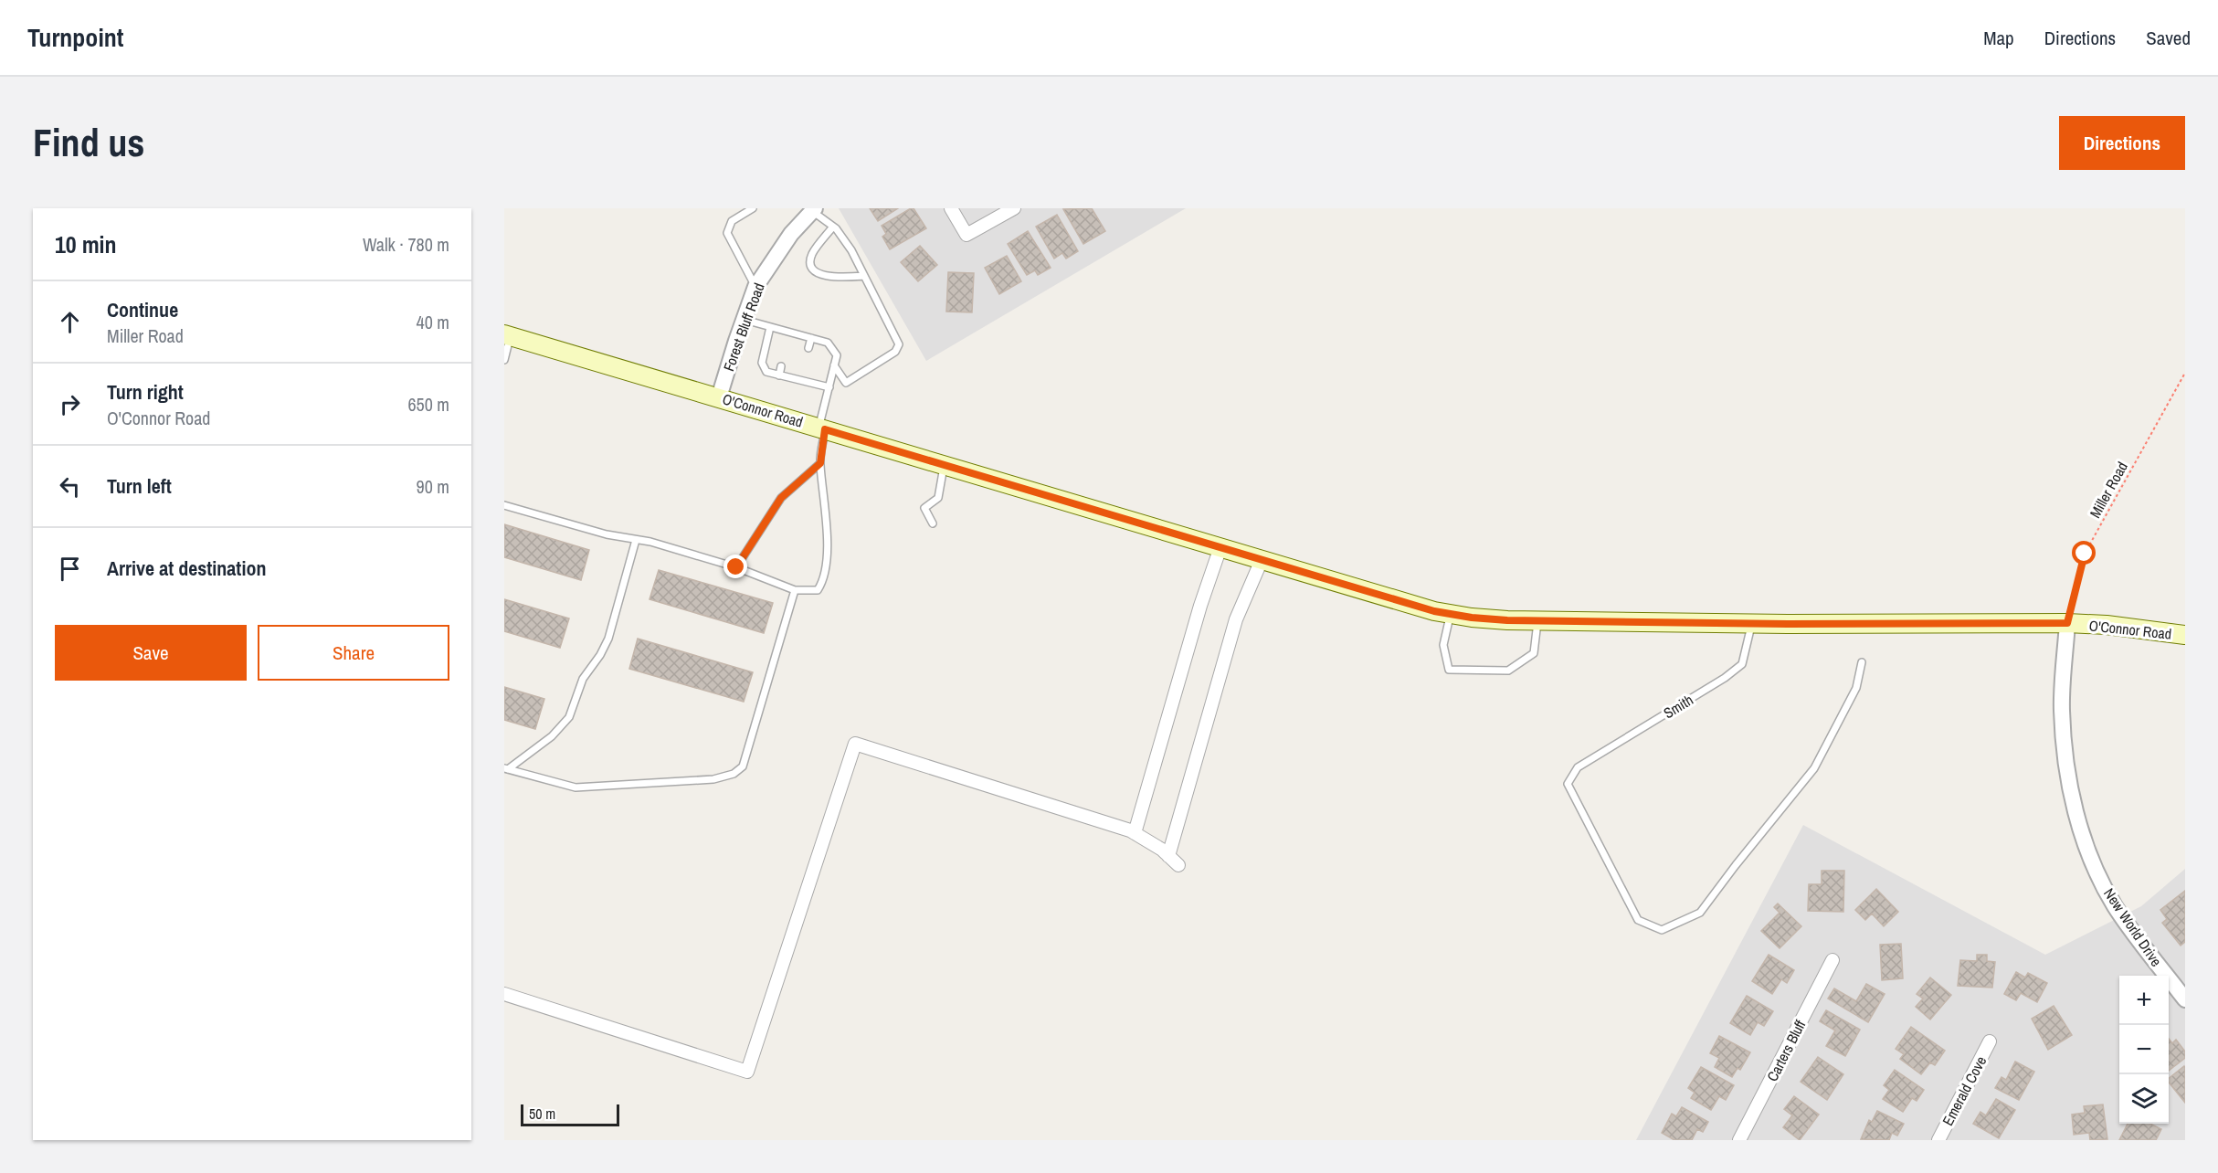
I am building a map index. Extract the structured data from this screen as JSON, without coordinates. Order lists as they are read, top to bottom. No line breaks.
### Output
{"streets":{"main road":["O'Connor Road"],"street":["Forest Bluff Road","New World Drive","Carters Bluff","Emerald Cove"],"lane":["Smith"],"path":["Miller Road"]},"crossings":[["Forest Bluff Road","O'Connor Road"],["O'Connor Road","Miller Road"],["O'Connor Road","Smith"],["O'Connor Road","New World Drive"],["Miller Road","New World Drive"]],"scale_bar":"50 m","page":{"header":"Turnpoint","nav":["Map","Directions","Saved"],"buttons":["Directions",["Save","Share"]],"title":"Find us","heading":["10 min","Walk · 780 m"],"list":[["Continue","Miller Road","40 m"],["Turn right","O'Connor Road","650 m"],["Turn left","90 m"],"Arrive at destination"],"map_buttons":["+","−"],"scale":"50 m"}}
